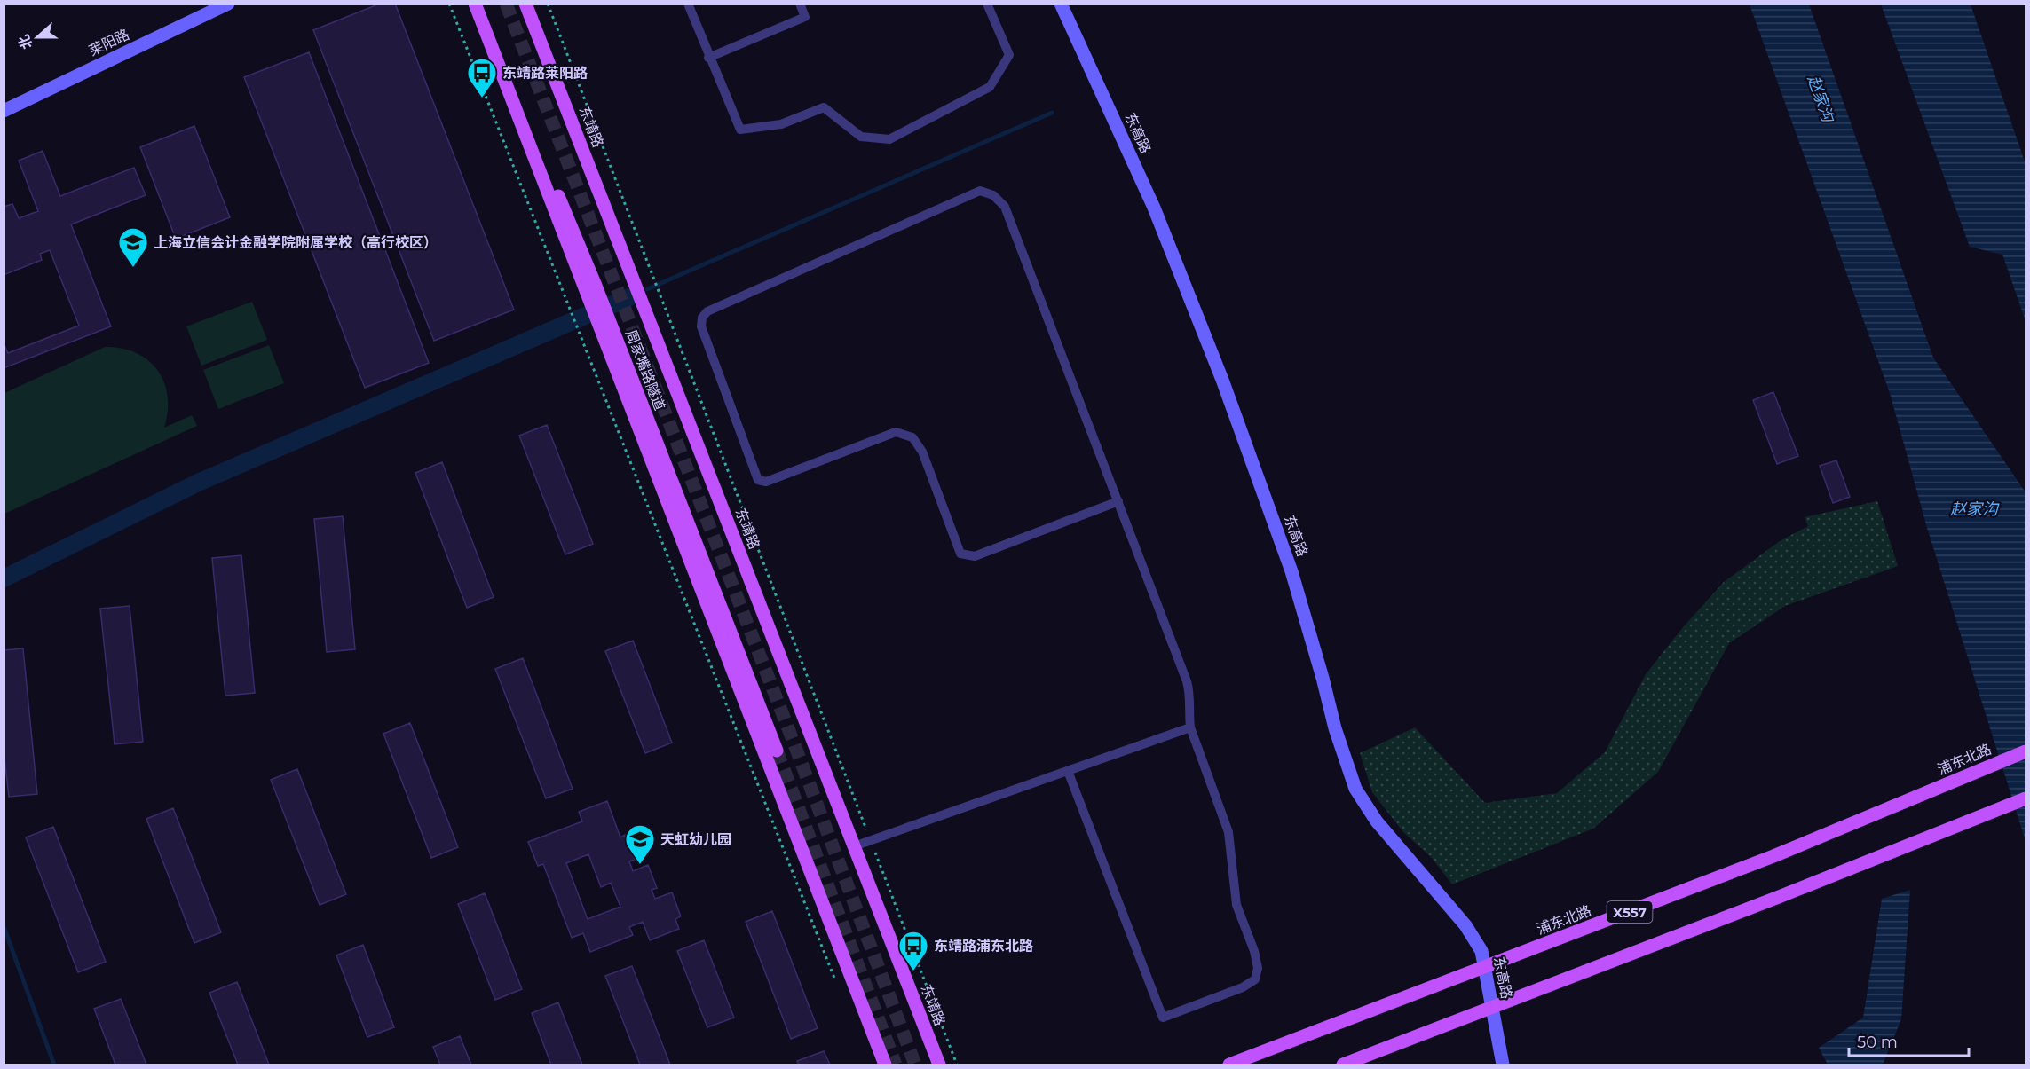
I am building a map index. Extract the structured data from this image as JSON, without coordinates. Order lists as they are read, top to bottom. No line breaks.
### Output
{"streets":{"main road":["东靖路","周家嘴路隧道","浦东北路","X557"],"street":["莱阳路","东高路"]},"water":["赵家沟"],"places":{"bus stop":["东靖路莱阳路","东靖路浦东北路"],"school or university":["上海立信会计金融学院附属学校（高行校区）","天虹幼儿园"]},"scale_bar":"50 m","north":"left"}
